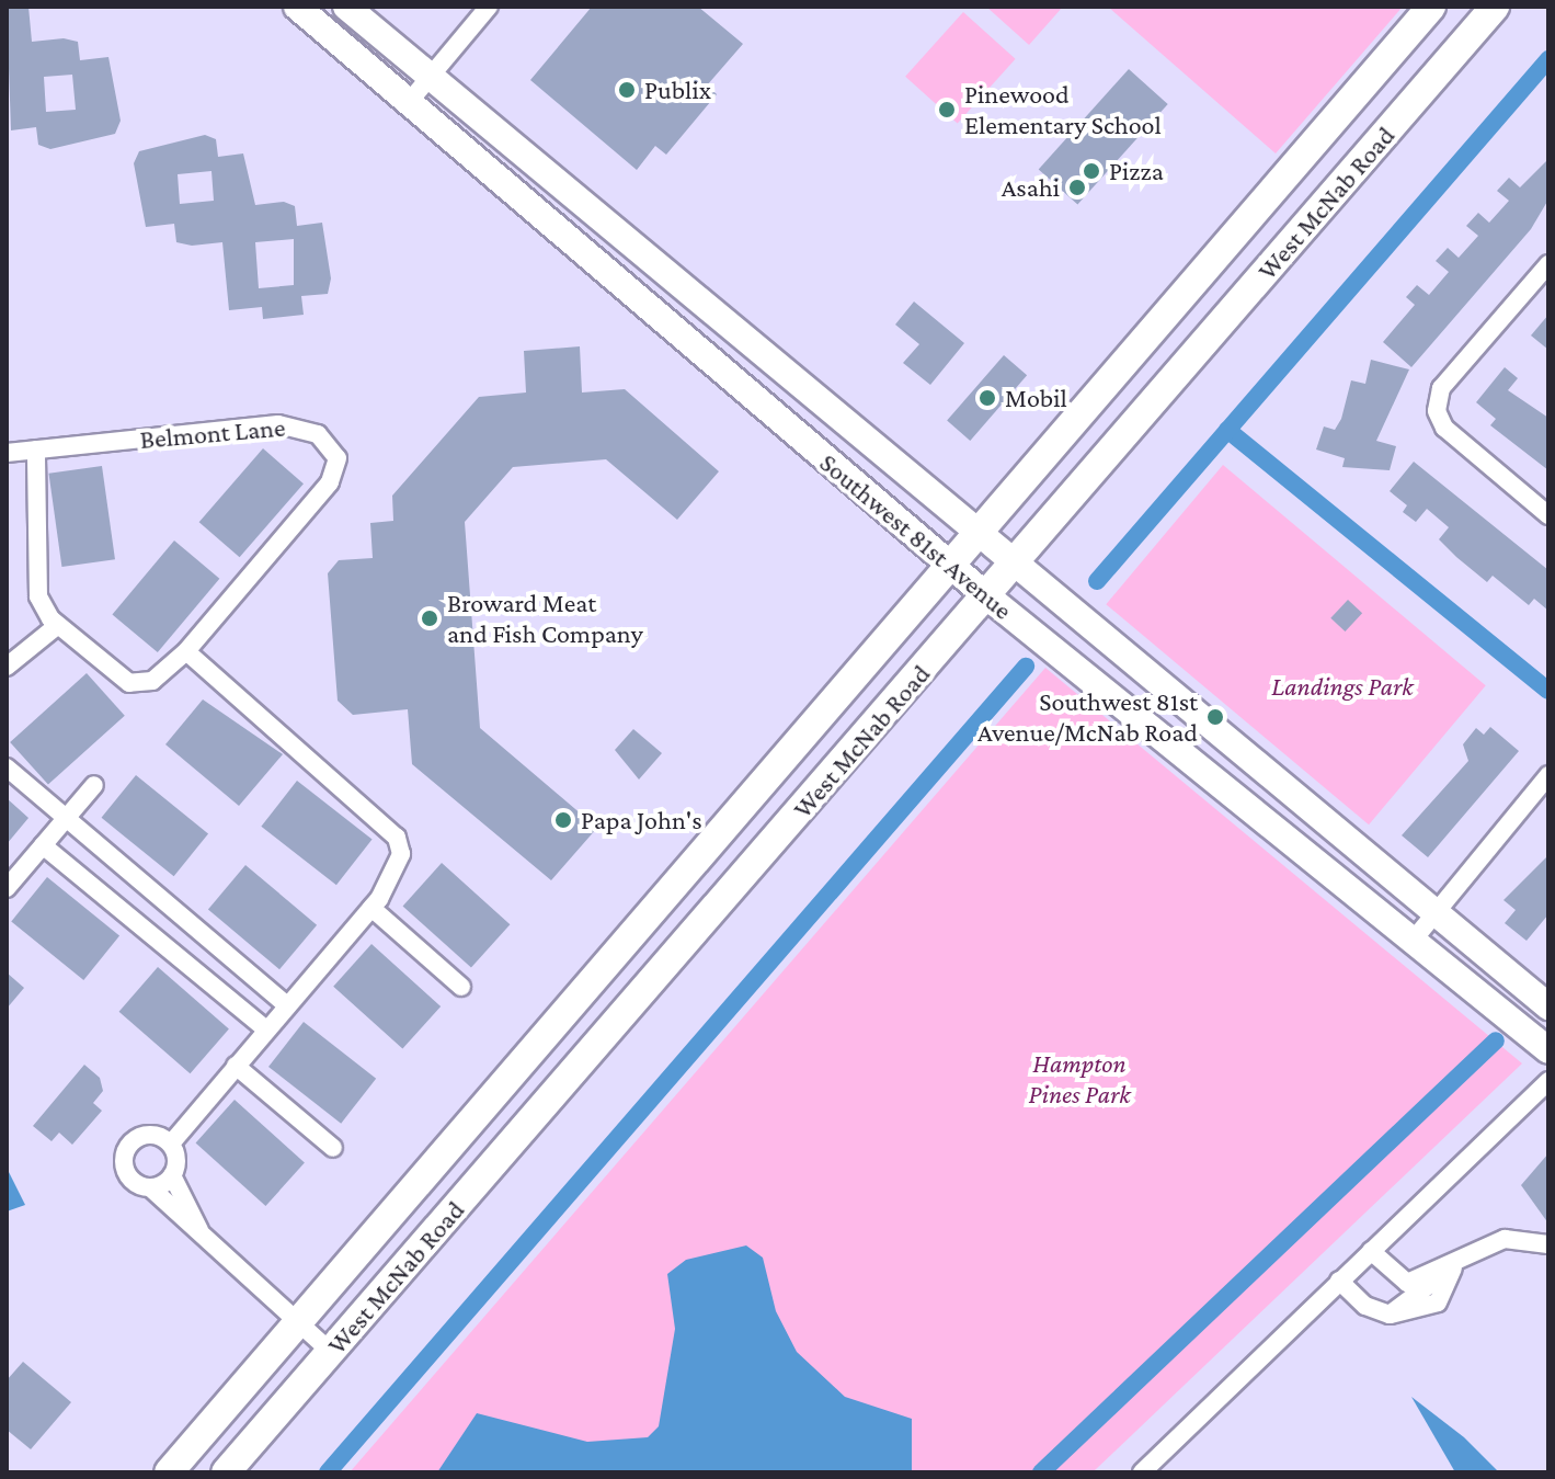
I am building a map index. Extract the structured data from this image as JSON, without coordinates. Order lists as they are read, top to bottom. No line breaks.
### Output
{"streets":{"main road":["West McNab Road"],"street":["Belmont Lane","Southwest 81st Avenue"]},"crossings":[["West McNab Road","Southwest 81st Avenue"]],"parks":["Landings Park","Hampton Pines Park"],"places":["Publix","Pinewood Elementary School","Pizza","Asahi","Mobil","Broward Meat and Fish Company","Southwest 81st Avenue/McNab Road","Papa John's"]}
